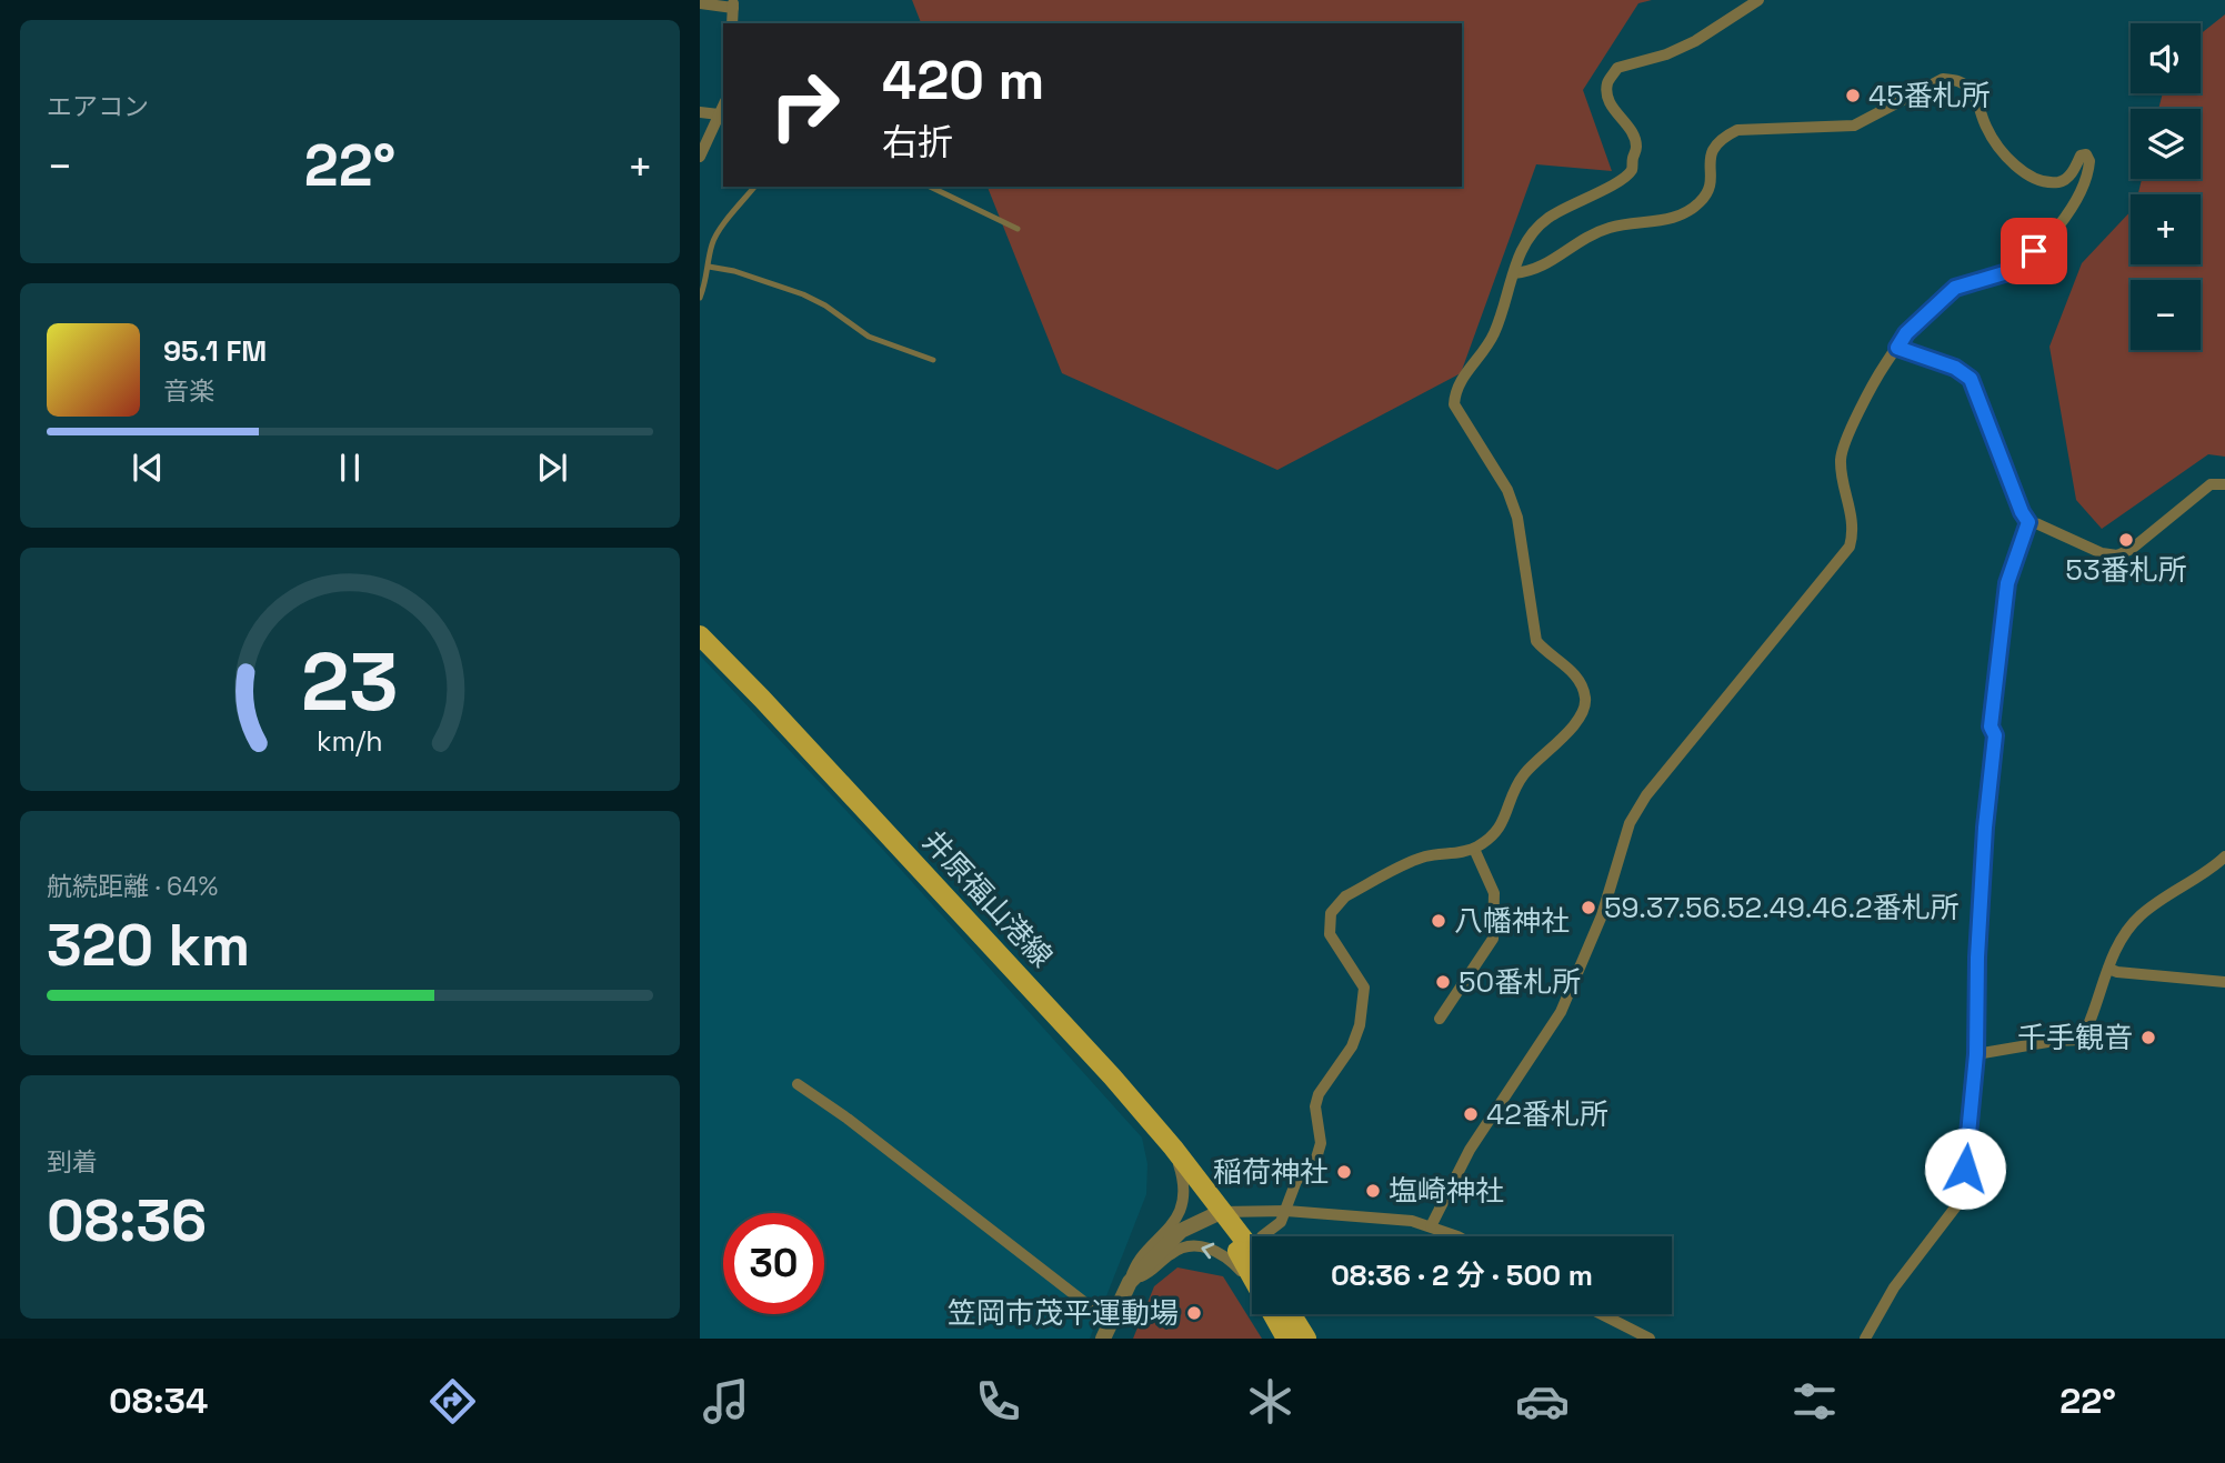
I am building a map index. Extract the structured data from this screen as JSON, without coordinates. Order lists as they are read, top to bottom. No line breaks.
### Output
{"streets":{"main road":["井原福山港線"]},"places":["45番札所","53番札所","59.37.56.52.49.46.2番札所","八幡神社","50番札所","千手観音","42番札所","稲荷神社","塩崎神社","笠岡市茂平運動場"],"page":{"tile":["エアコン",["航続距離 · 64%","320 km"],["到着","08:36"]],"map_buttons":["+","−"],"turn":["420 m","右折"],"heat":["−","22°","+"],"song":["95.1 FM","音楽"],"limit":"30","trip":"08:36 · 2 分 · 500 m","tabs":["08:34","22°"],"gauge":["23","km/h"]}}
